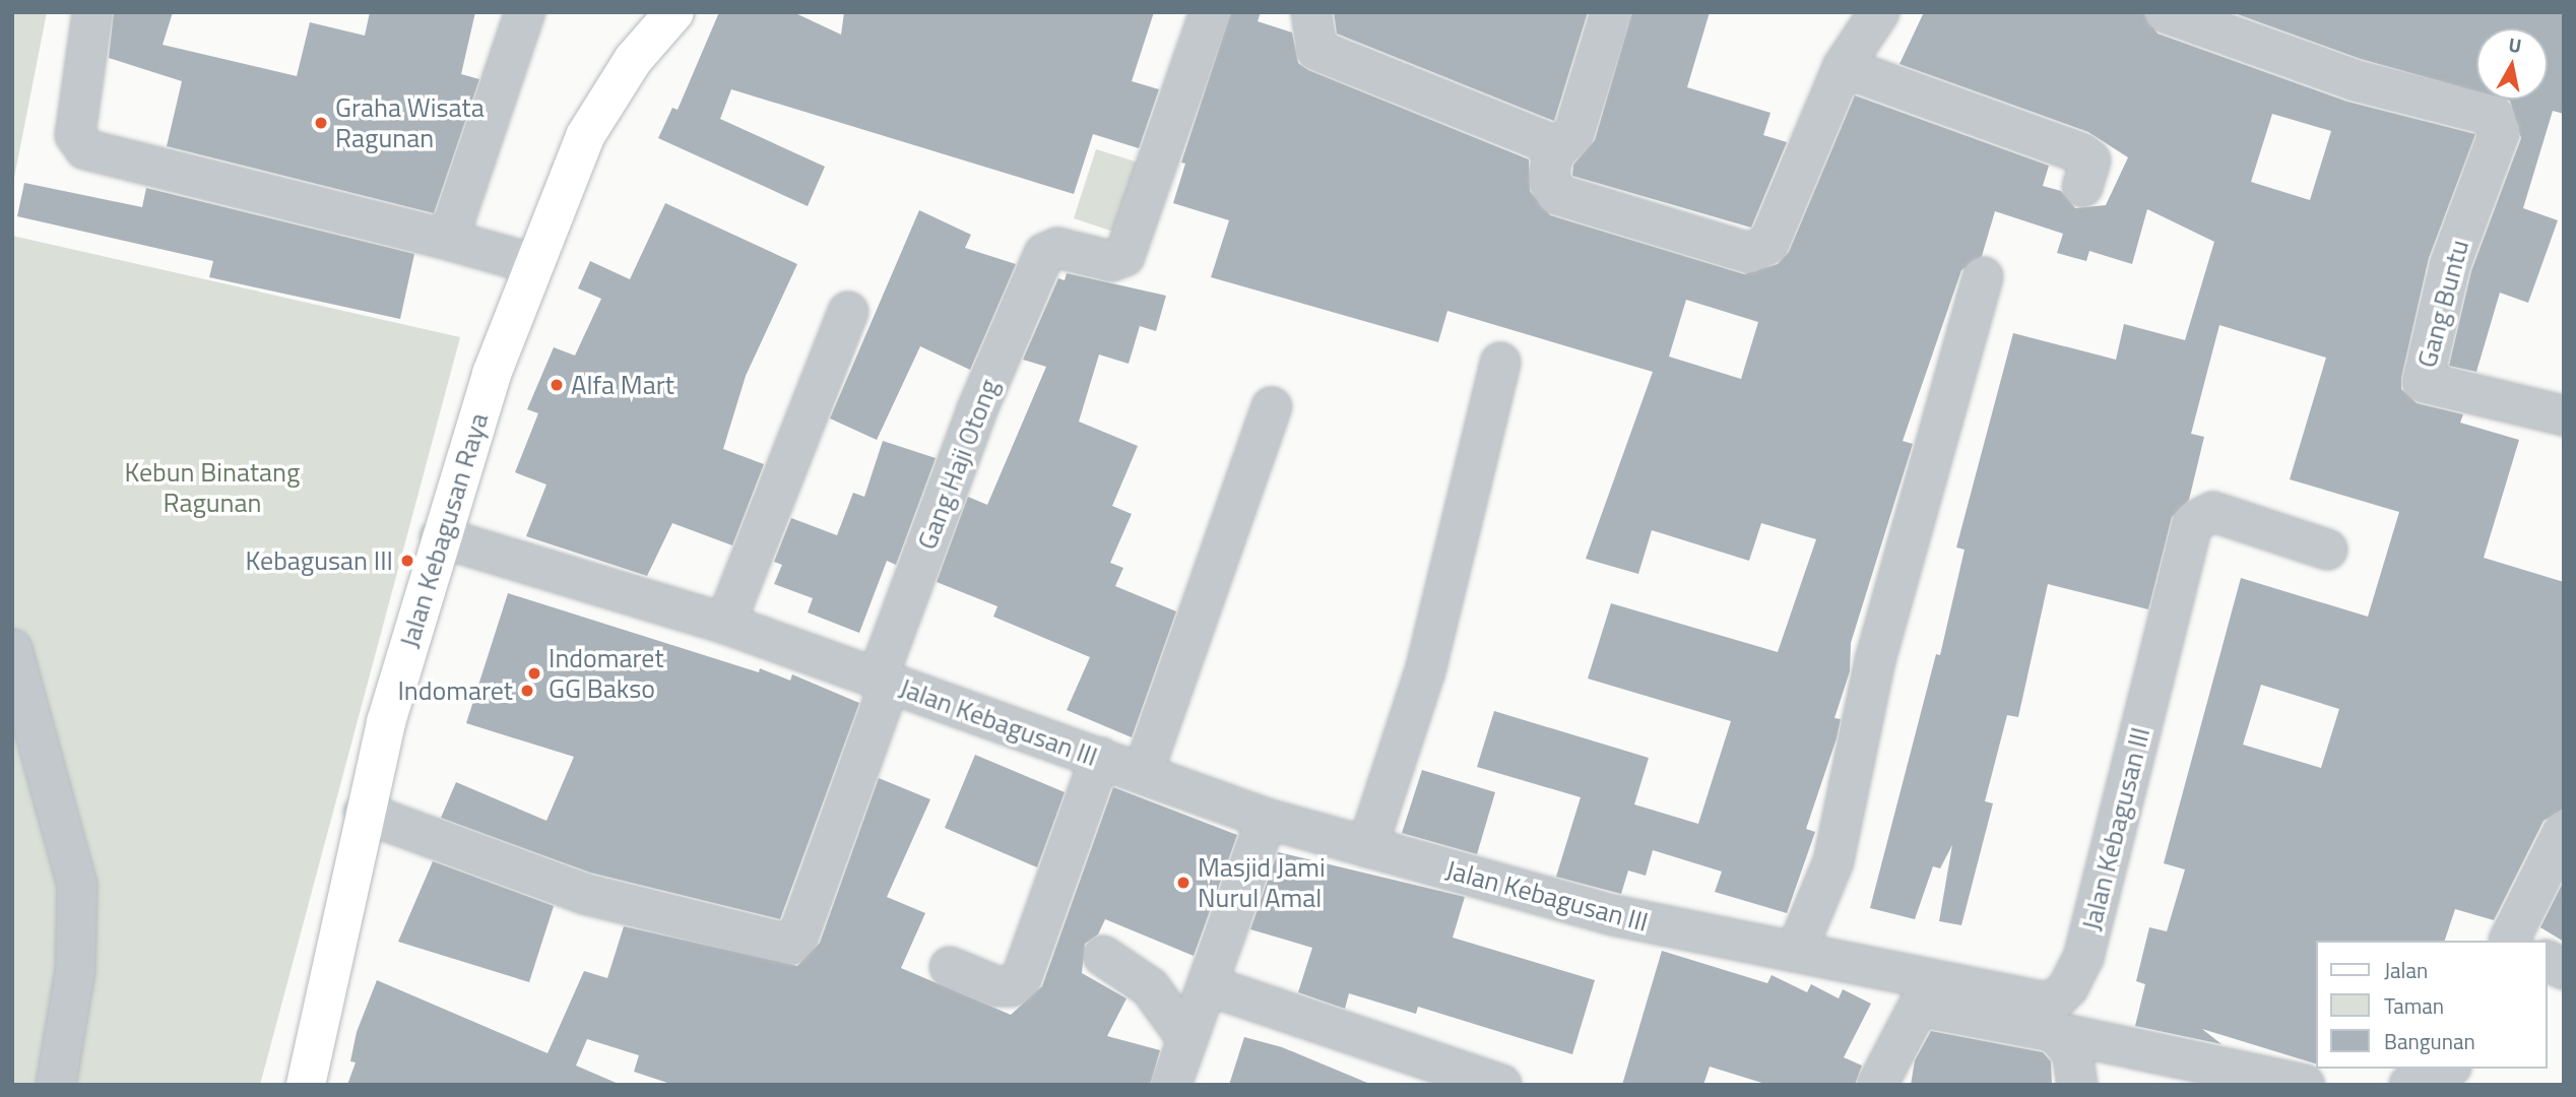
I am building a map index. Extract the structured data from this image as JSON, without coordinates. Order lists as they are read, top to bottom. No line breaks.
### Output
{"streets":{"main road":["Jalan Kebagusan Raya"],"street":["Gang Buntu","Gang Haji Otong","Jalan Kebagusan III"]},"crossings":[["Gang Haji Otong","Jalan Kebagusan Raya"],["Gang Haji Otong","Jalan Kebagusan III"],["Jalan Kebagusan Raya","Jalan Kebagusan III"]],"parks":["Kebun Binatang Ragunan"],"places":["Graha Wisata Ragunan","Alfa Mart","Kebagusan III","Indomaret GG Bakso","Indomaret","Masjid Jami Nurul Amal"],"legend":["Jalan","Taman","Bangunan"],"north":"top"}
